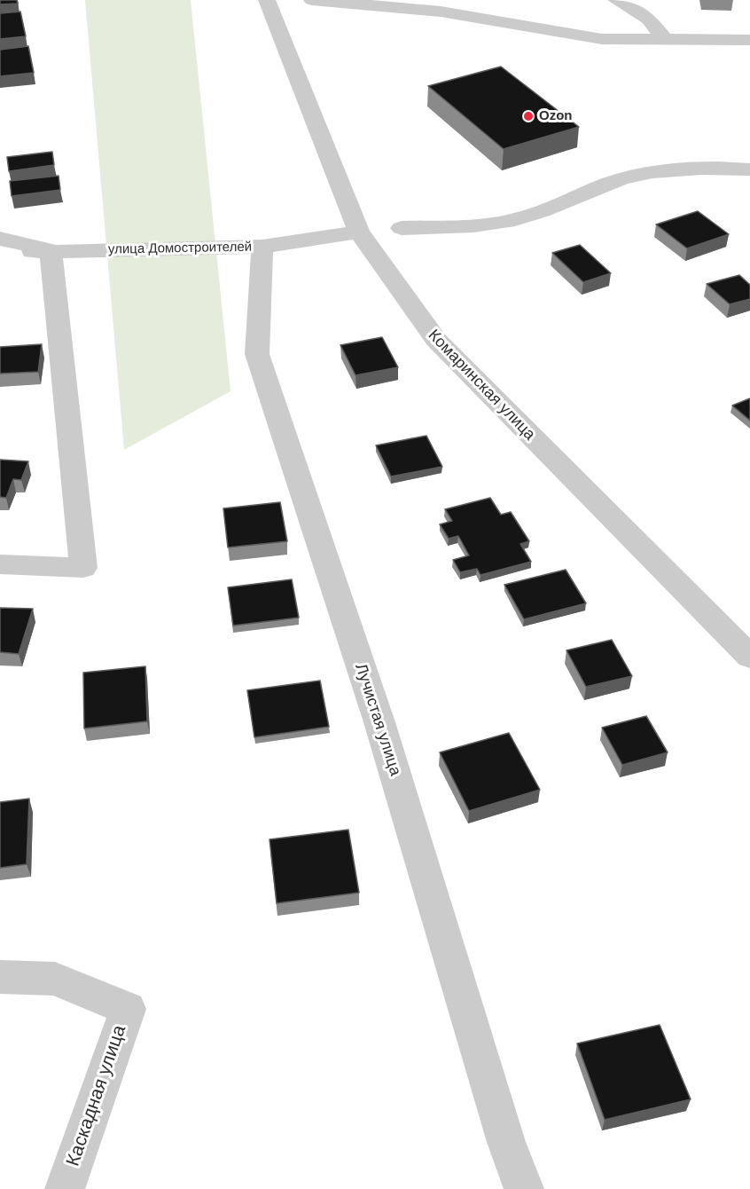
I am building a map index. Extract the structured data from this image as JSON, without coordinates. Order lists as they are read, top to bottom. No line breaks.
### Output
{"streets":{"street":["улица Домостроителей","Комаринская улица","Лучистая улица","Каскадная улица"]},"crossings":[["улица Домостроителей","Комаринская улица"],["улица Домостроителей","Лучистая улица"]],"places":["Ozon"]}
